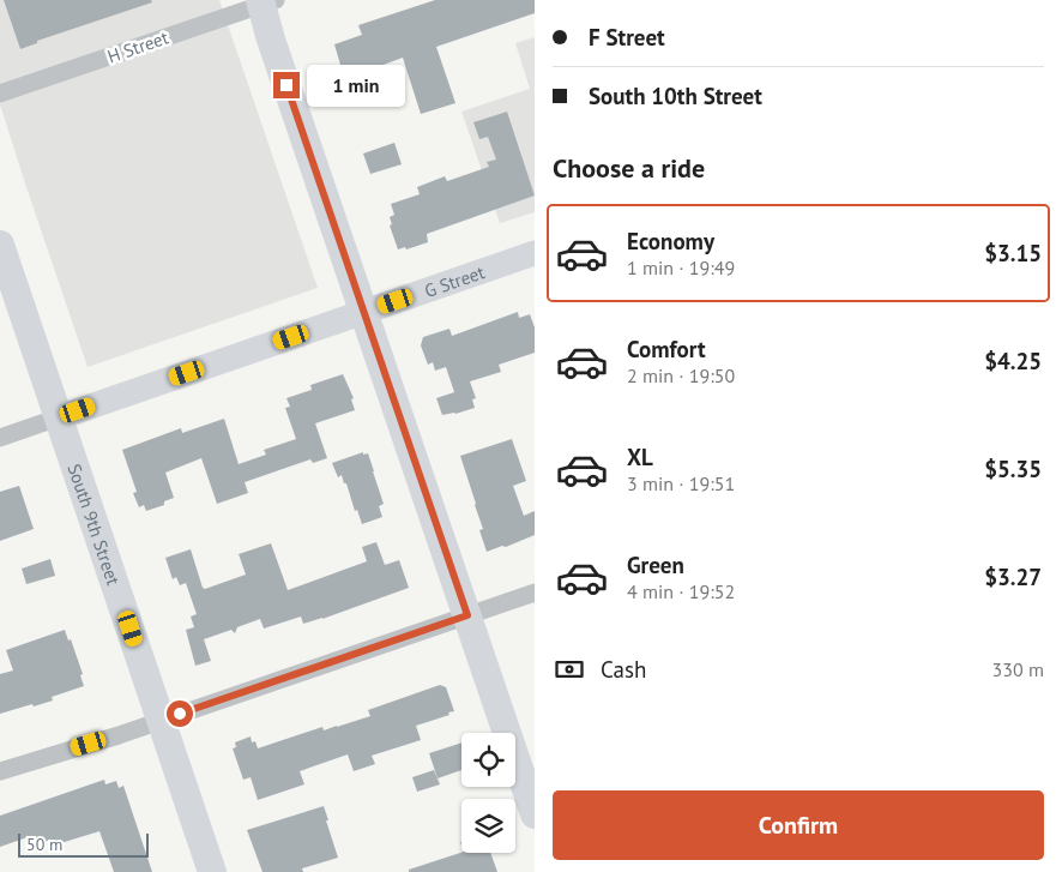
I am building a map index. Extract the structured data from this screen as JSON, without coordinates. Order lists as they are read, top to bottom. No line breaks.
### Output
{"streets":{"main road":["South 9th Street"],"street":["H Street","G Street"]},"crossings":[["G Street","South 9th Street"]],"scale_bar":"50 m","page":{"banner":["F Street","South 10th Street"],"bubble":"1 min","heading":"Choose a ride","list":[{"name":"Economy","note":"1 min · 19:49","value":"$3.15"},{"name":"Comfort","note":"2 min · 19:50","value":"$4.25"},{"name":"XL","note":"3 min · 19:51","value":"$5.35"},{"name":"Green","note":"4 min · 19:52","value":"$3.27"}],"pay":["Cash","330 m"],"buttons":"Confirm","scale":"50 m"}}
